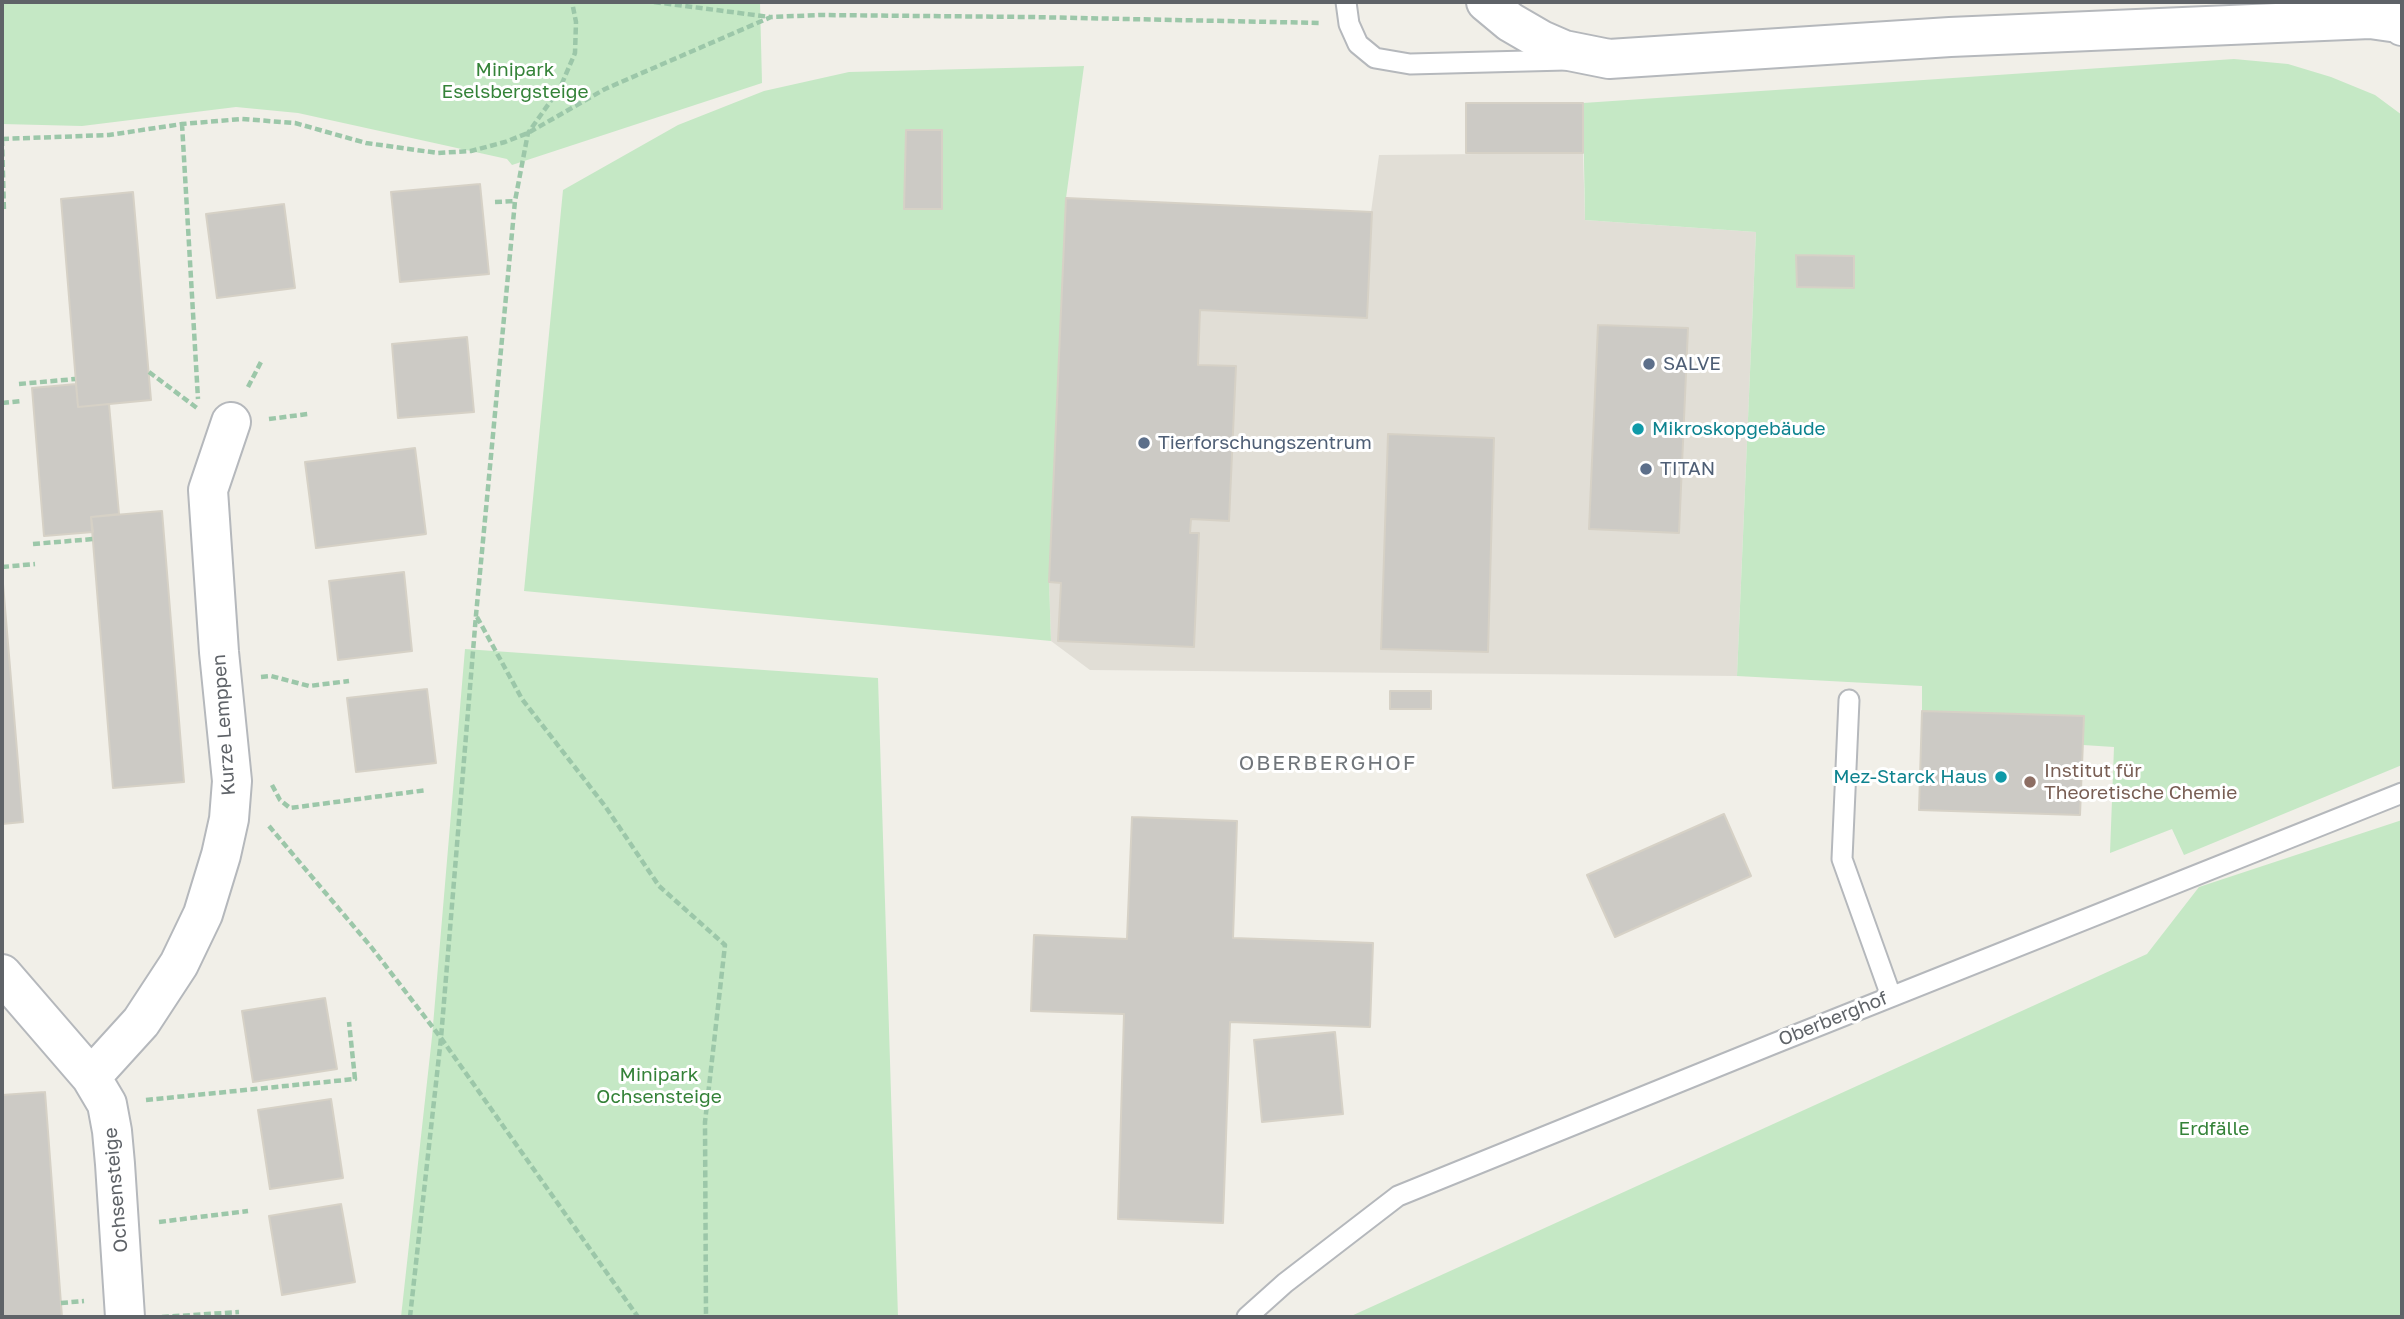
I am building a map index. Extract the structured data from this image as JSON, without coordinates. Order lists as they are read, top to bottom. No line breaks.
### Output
{"streets":{"street":["Kurze Lemppen","Ochsensteige"],"lane":["Oberberghof"]},"crossings":[["Kurze Lemppen","Ochsensteige"]],"districts":["OBERBERGHOF"],"parks":["Minipark Eselsbergsteige","Minipark Ochsensteige","Erdfälle"],"places":["SALVE","Mikroskopgebäude","Tierforschungszentrum","TITAN","Mez-Starck Haus","Institut für Theoretische Chemie"]}
